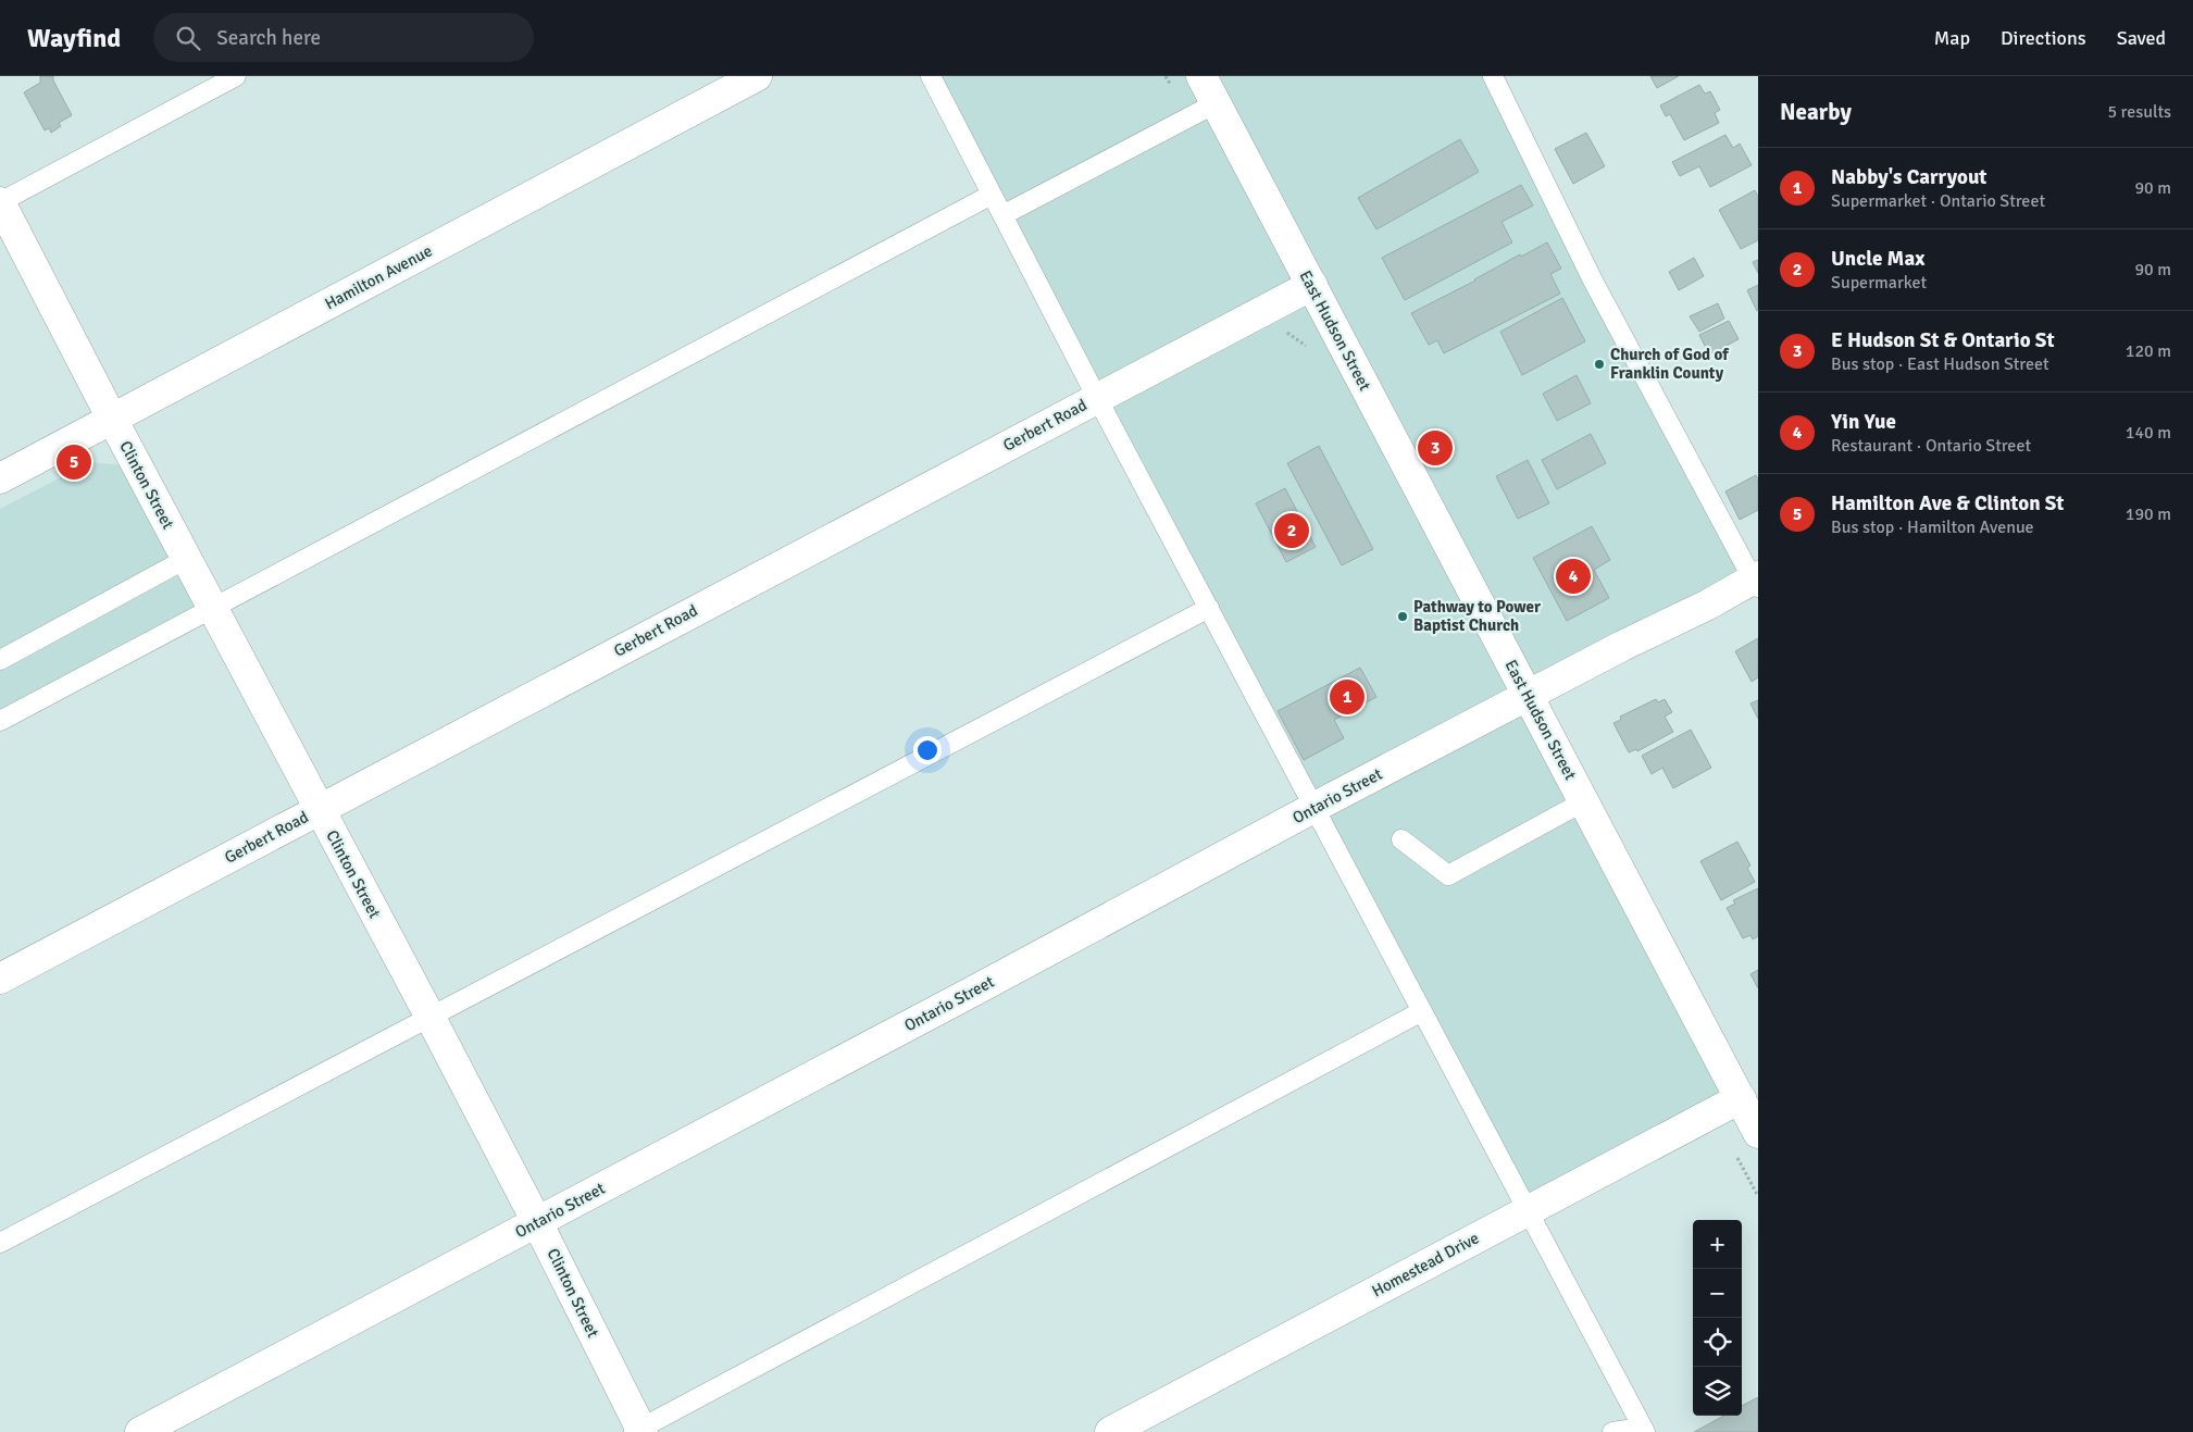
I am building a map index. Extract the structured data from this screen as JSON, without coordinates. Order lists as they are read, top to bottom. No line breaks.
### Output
{"streets":{"street":["Hamilton Avenue","East Hudson Street","Gerbert Road","Clinton Street","Ontario Street","Homestead Drive"]},"crossings":[["Hamilton Avenue","Clinton Street"],["East Hudson Street","Gerbert Road"],["East Hudson Street","Ontario Street"],["East Hudson Street","Homestead Drive"],["Gerbert Road","Clinton Street"],["Clinton Street","Ontario Street"]],"places":["Church of God of Franklin County","Pathway to Power Baptist Church"],"page":{"header":"Wayfind","search":"Search here","nav":["Map","Directions","Saved"],"heading":["Nearby","5 results"],"list":[{"mark":"1","name":"Nabby's Carryout","note":"Supermarket · Ontario Street","value":"90 m"},{"mark":"2","name":"Uncle Max","note":"Supermarket","value":"90 m"},{"mark":"3","name":"E Hudson St & Ontario St","note":"Bus stop · East Hudson Street","value":"120 m"},{"mark":"4","name":"Yin Yue","note":"Restaurant · Ontario Street","value":"140 m"},{"mark":"5","name":"Hamilton Ave & Clinton St","note":"Bus stop · Hamilton Avenue","value":"190 m"}],"pins":["3","5","2","4","1"],"map_buttons":["+","−"]}}
